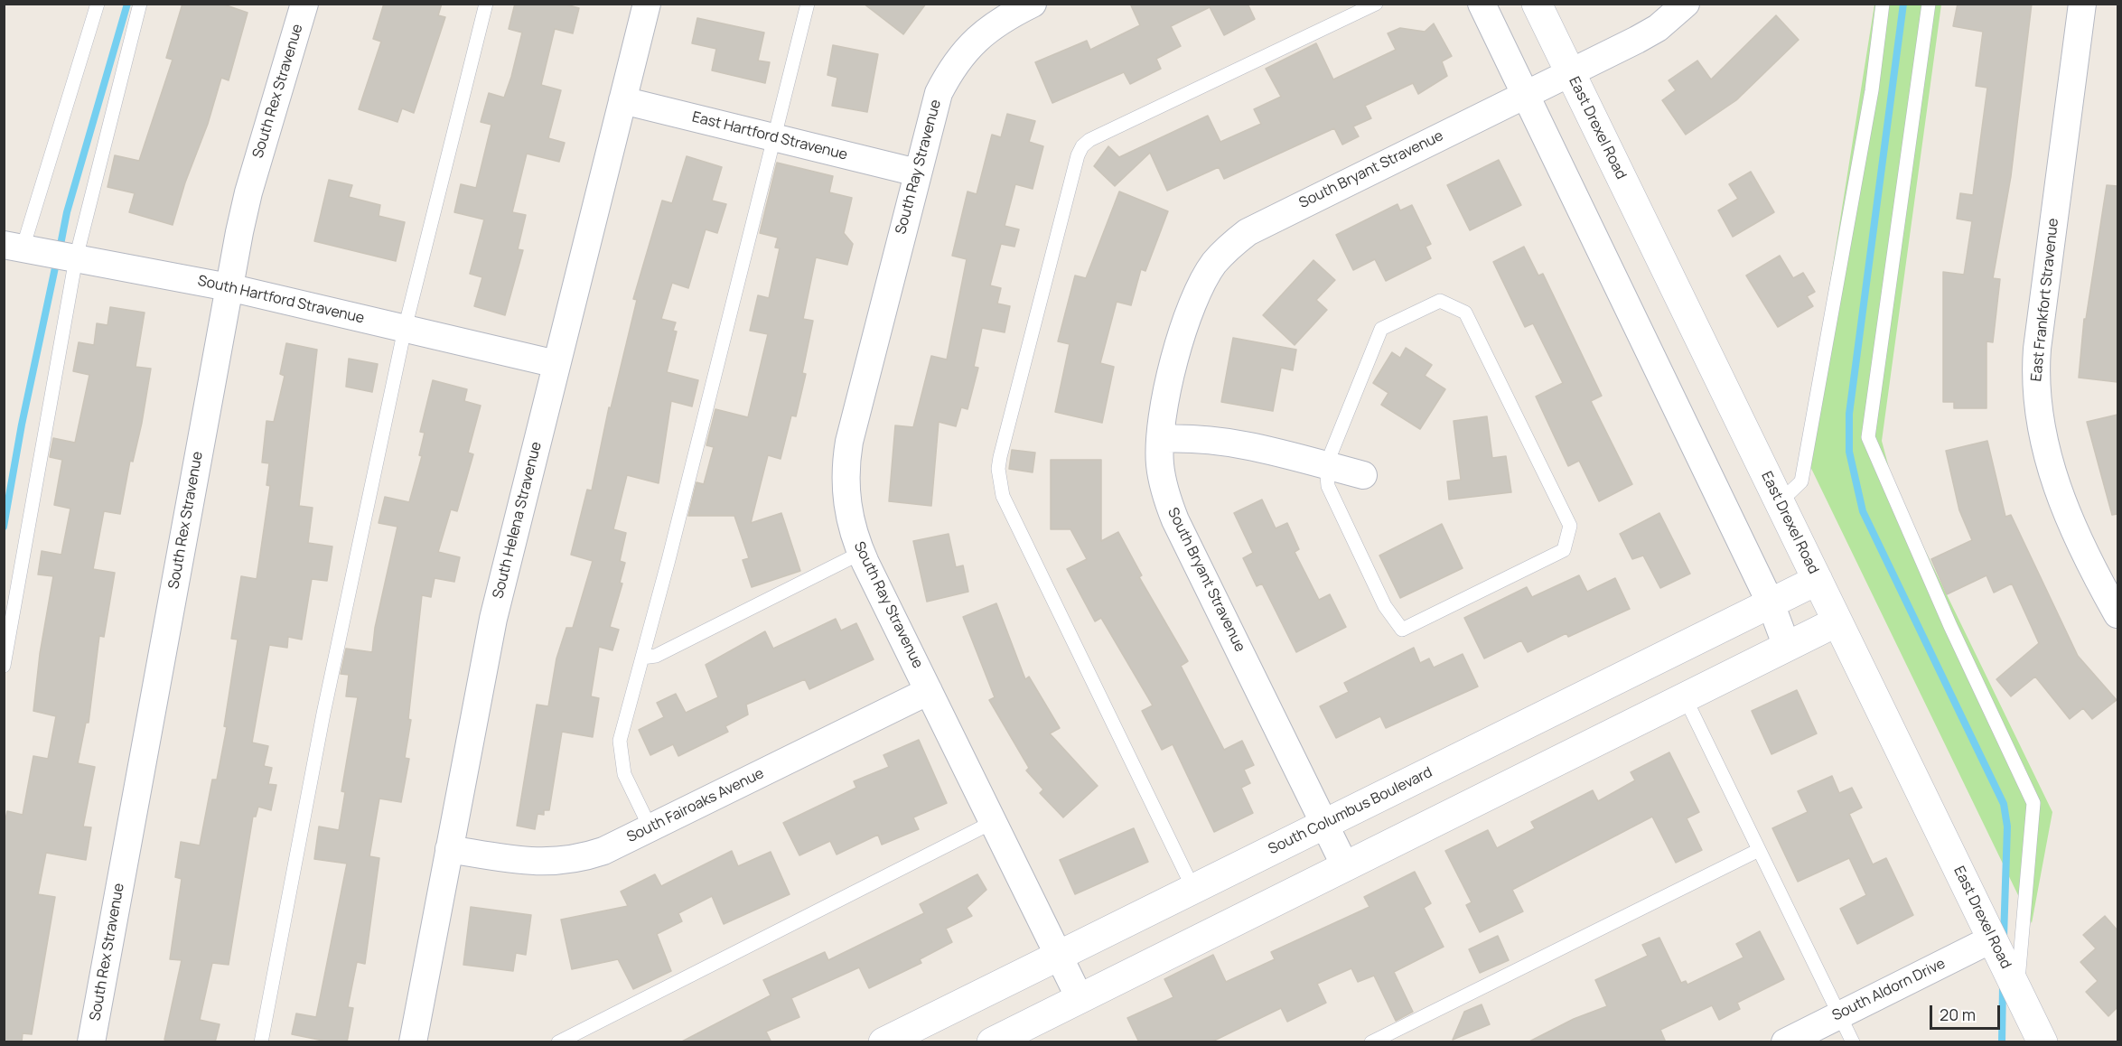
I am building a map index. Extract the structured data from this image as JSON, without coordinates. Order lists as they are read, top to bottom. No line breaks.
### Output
{"streets":{"street":["South Rex Stravenue","East Drexel Road","East Hartford Stravenue","South Ray Stravenue","South Bryant Stravenue","South Hartford Stravenue","East Frankfort Stravenue","South Helena Stravenue","South Fairoaks Avenue","South Columbus Boulevard","South Aldorn Drive"]},"crossings":[["South Rex Stravenue","South Hartford Stravenue"],["East Drexel Road","South Bryant Stravenue"],["East Drexel Road","South Columbus Boulevard"],["East Drexel Road","South Aldorn Drive"],["East Hartford Stravenue","South Ray Stravenue"],["East Hartford Stravenue","South Helena Stravenue"],["South Ray Stravenue","South Fairoaks Avenue"],["South Ray Stravenue","South Columbus Boulevard"],["South Bryant Stravenue","South Columbus Boulevard"],["South Hartford Stravenue","South Helena Stravenue"],["South Helena Stravenue","South Fairoaks Avenue"]],"scale_bar":"20 m"}
